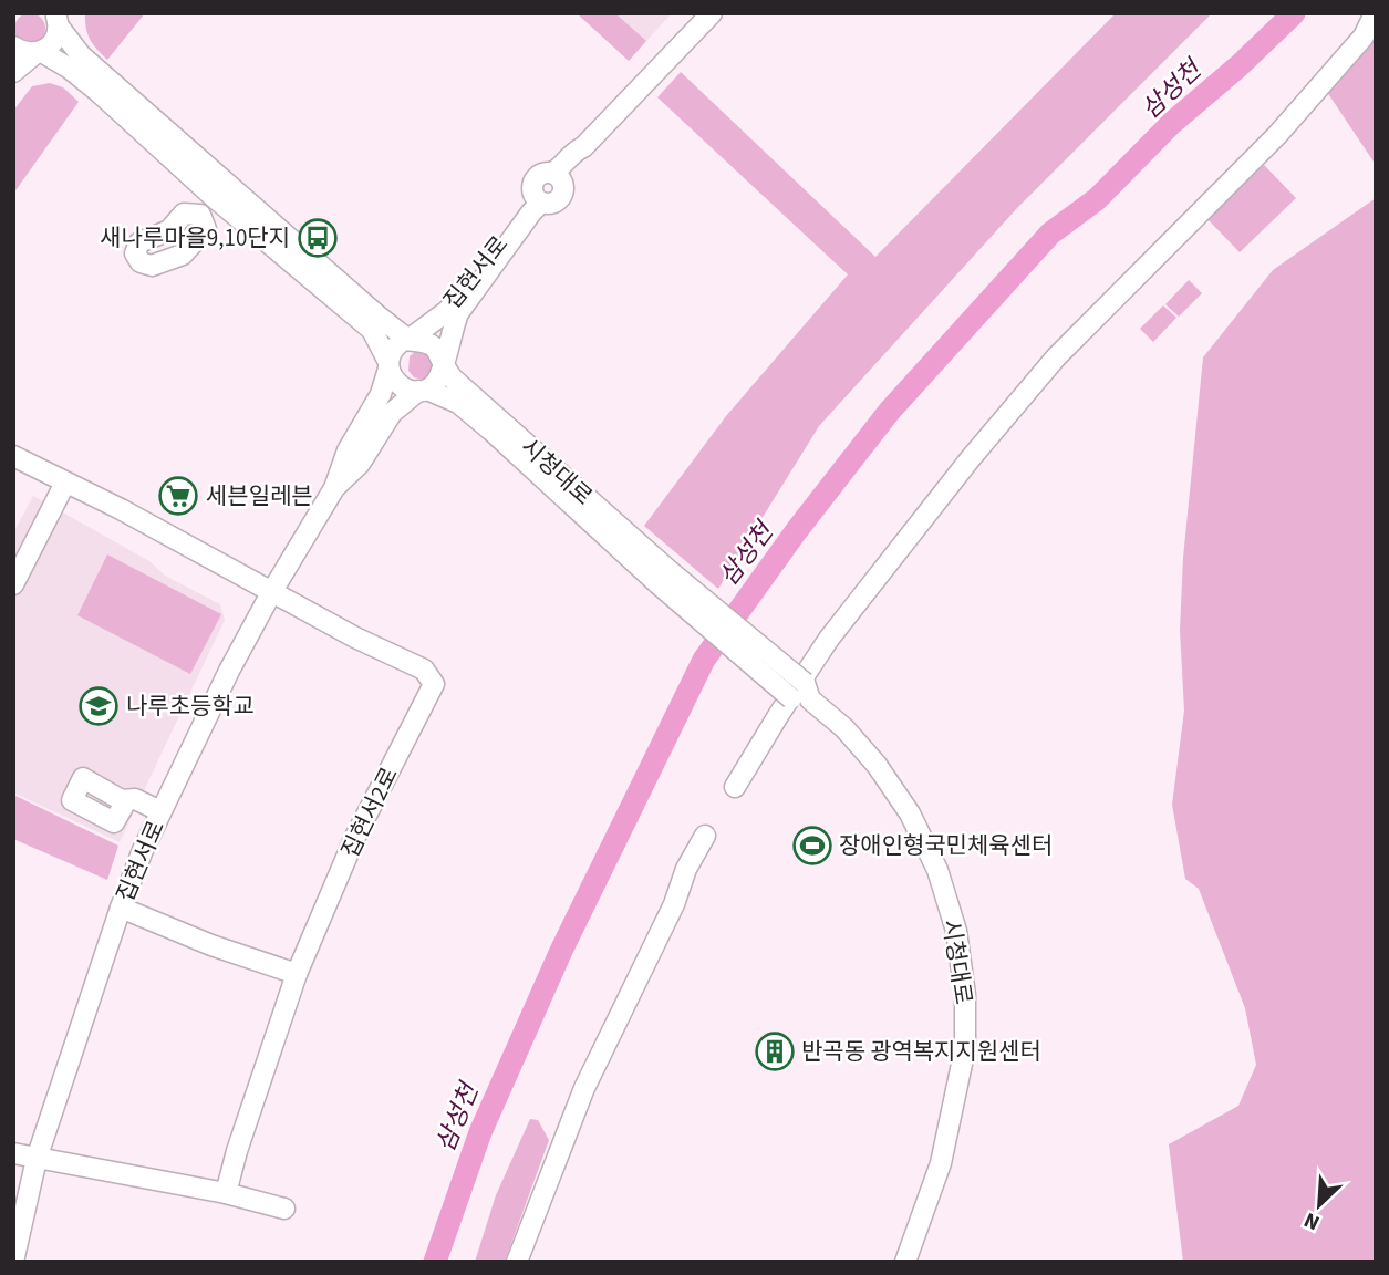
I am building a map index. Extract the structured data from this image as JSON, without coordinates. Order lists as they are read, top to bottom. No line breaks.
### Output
{"streets":{"street":["집현서로","시청대로","집현서2로"]},"crossings":[["집현서로","시청대로"],["집현서로","집현서2로"]],"water":["삼성천"],"places":{"bus stop":["새나루마을9,10단지"],"supermarket":["세븐일레븐"],"school or university":["나루초등학교"],"sports":["장애인형국민체육센터"],"building":["반곡동 광역복지지원센터"]},"north":"bottom left"}
